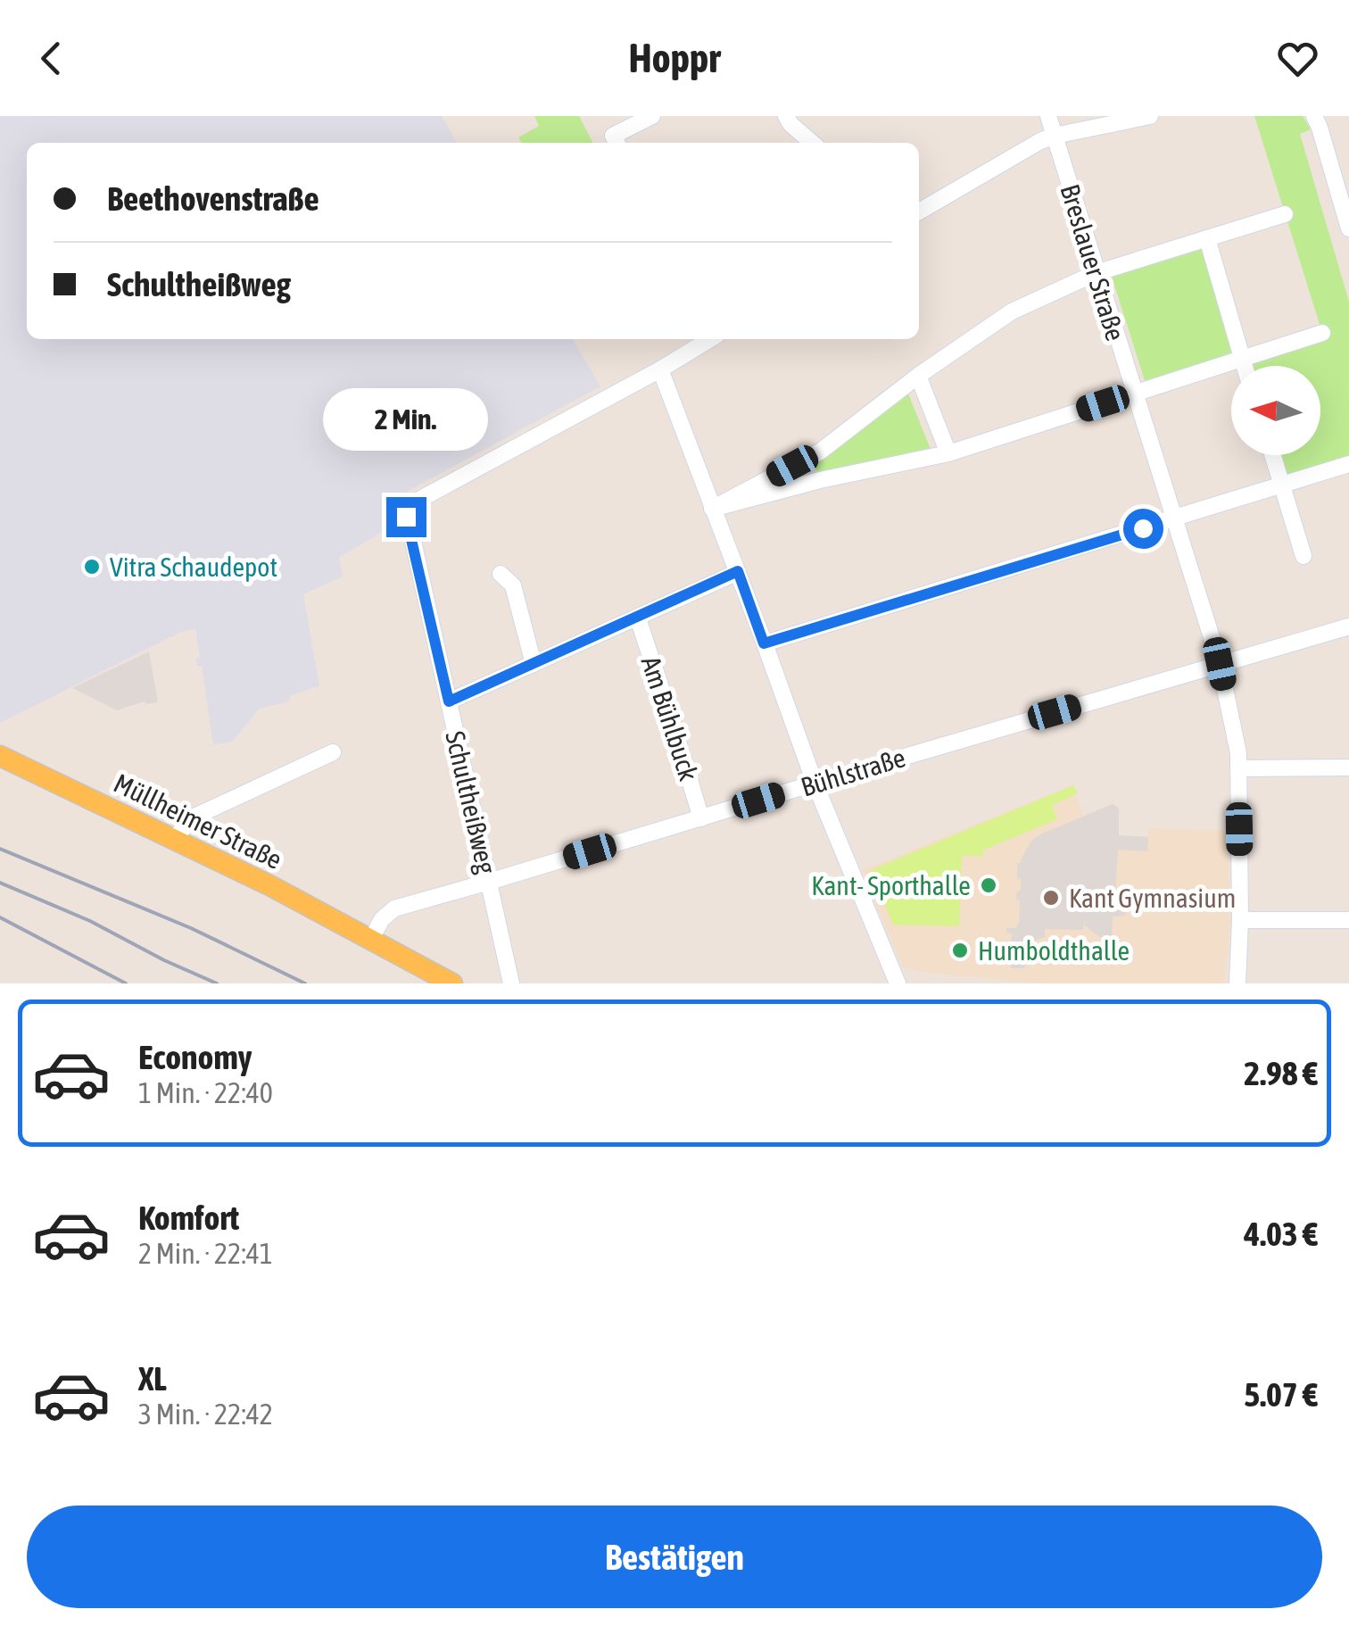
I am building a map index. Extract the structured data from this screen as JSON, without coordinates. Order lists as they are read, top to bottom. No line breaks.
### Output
{"streets":{"main road":["Müllheimer Straße"],"street":["Breslauer Straße","Am Bühlbuck","Bühlstraße","Schultheißweg"]},"crossings":[["Breslauer Straße","Bühlstraße"],["Am Bühlbuck","Bühlstraße"],["Bühlstraße","Schultheißweg"],["Bühlstraße","Müllheimer Straße"]],"places":["Vitra Schaudepot","Kant- Sporthalle","Kant Gymnasium","Humboldthalle"],"north":"left","page":{"header":"Hoppr","banner":["Beethovenstraße","Schultheißweg"],"bubble":"2 Min.","list":[{"name":"Economy","note":"1 Min. · 22:40","value":"2.98 €"},{"name":"Komfort","note":"2 Min. · 22:41","value":"4.03 €"},{"name":"XL","note":"3 Min. · 22:42","value":"5.07 €"}],"buttons":"Bestätigen"}}
